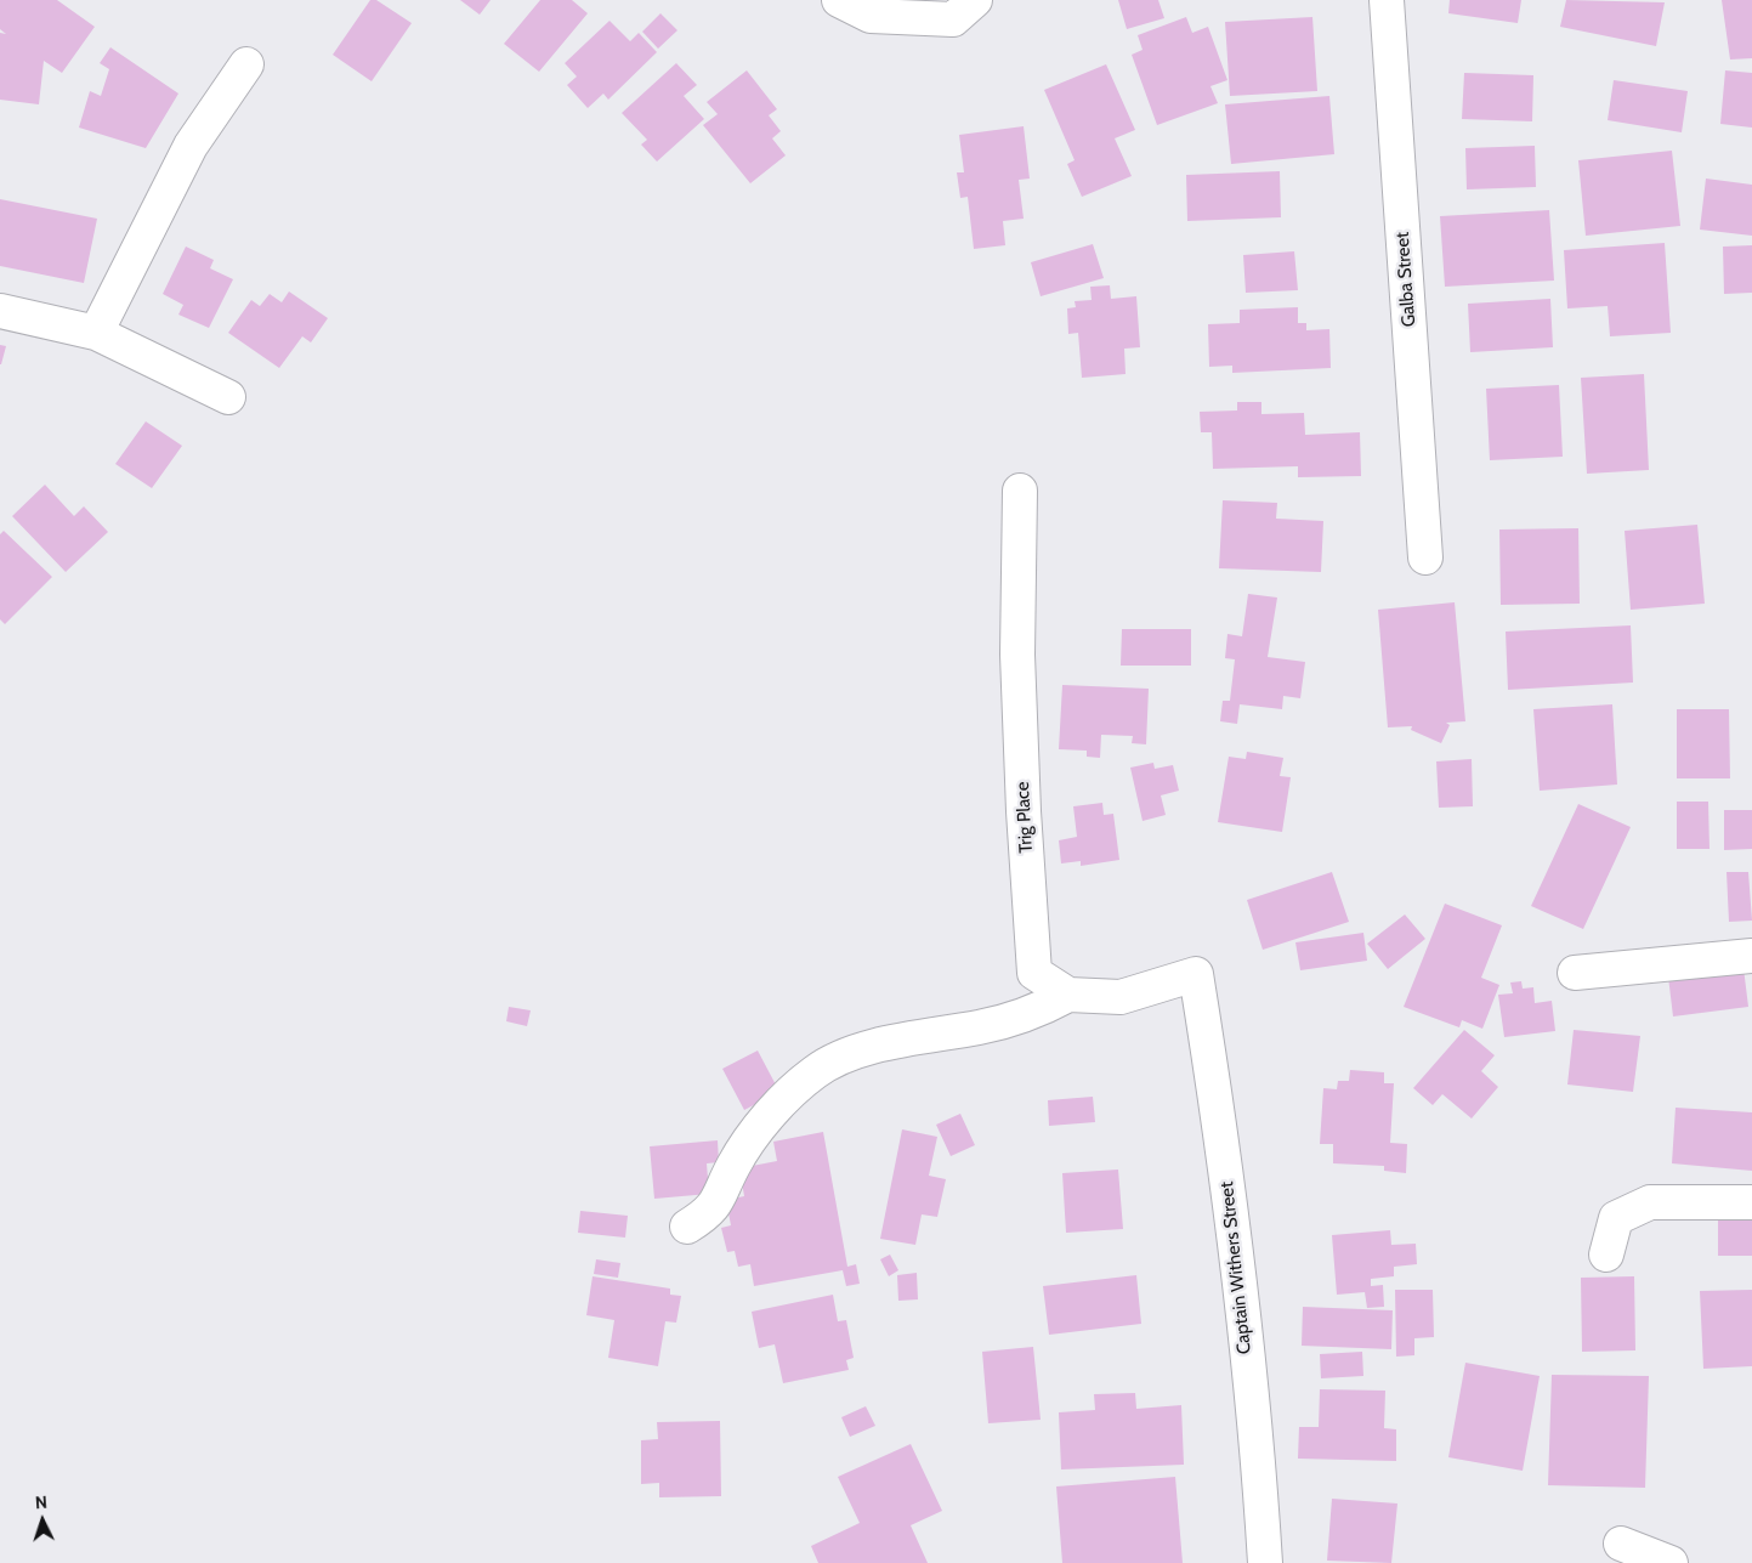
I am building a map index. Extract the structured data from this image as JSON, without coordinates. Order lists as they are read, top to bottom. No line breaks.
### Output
{"streets":{"street":["Galba Street","Trig Place","Captain Withers Street"]},"crossings":[["Trig Place","Captain Withers Street"]],"north":"top"}
